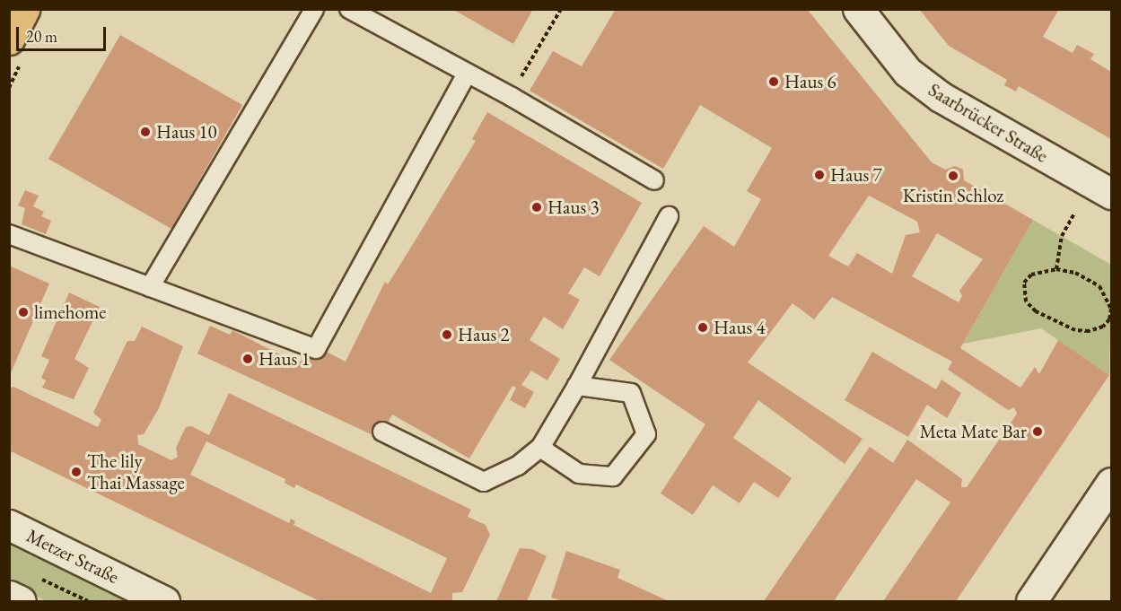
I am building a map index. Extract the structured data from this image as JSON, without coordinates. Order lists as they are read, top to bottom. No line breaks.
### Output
{"streets":{"street":["Saarbrücker Straße","Metzer Straße"]},"places":["Haus 6","Haus 10","Haus 7","Kristin Schloz","Haus 3","limehome","Haus 4","Haus 2","Haus 1","Meta Mate Bar","The lily Thai Massage"],"scale_bar":"20 m"}
